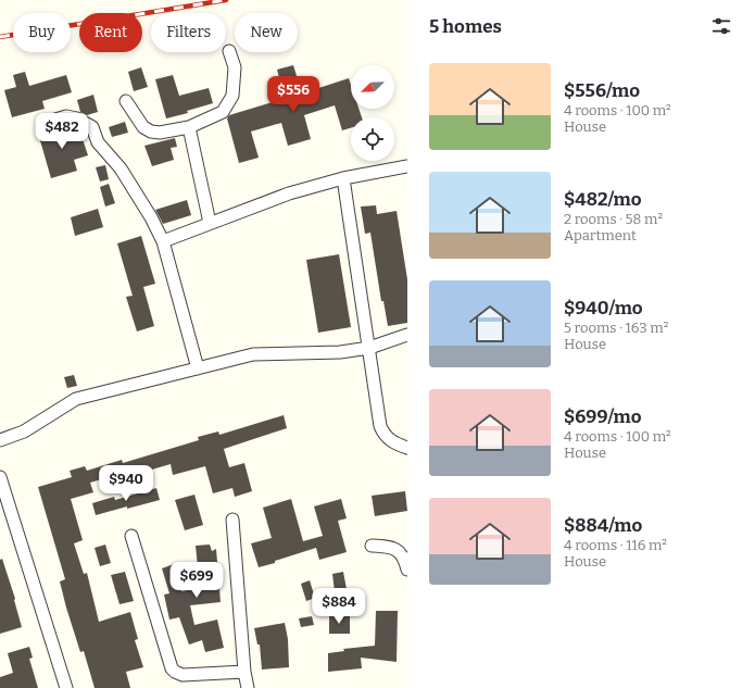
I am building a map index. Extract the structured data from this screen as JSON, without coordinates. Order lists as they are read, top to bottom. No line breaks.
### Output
{"north":"bottom left","page":{"heading":"5 homes","chip":["Buy","Rent","Filters","New"],"list":[{"name":"$556/mo","note":"4 rooms · 100 m² · House"},{"name":"$482/mo","note":"2 rooms · 58 m² · Apartment"},{"name":"$940/mo","note":"5 rooms · 163 m² · House"},{"name":"$699/mo","note":"4 rooms · 100 m² · House"},{"name":"$884/mo","note":"4 rooms · 116 m² · House"}],"price":["$556","$482","$940","$699","$884"]}}
